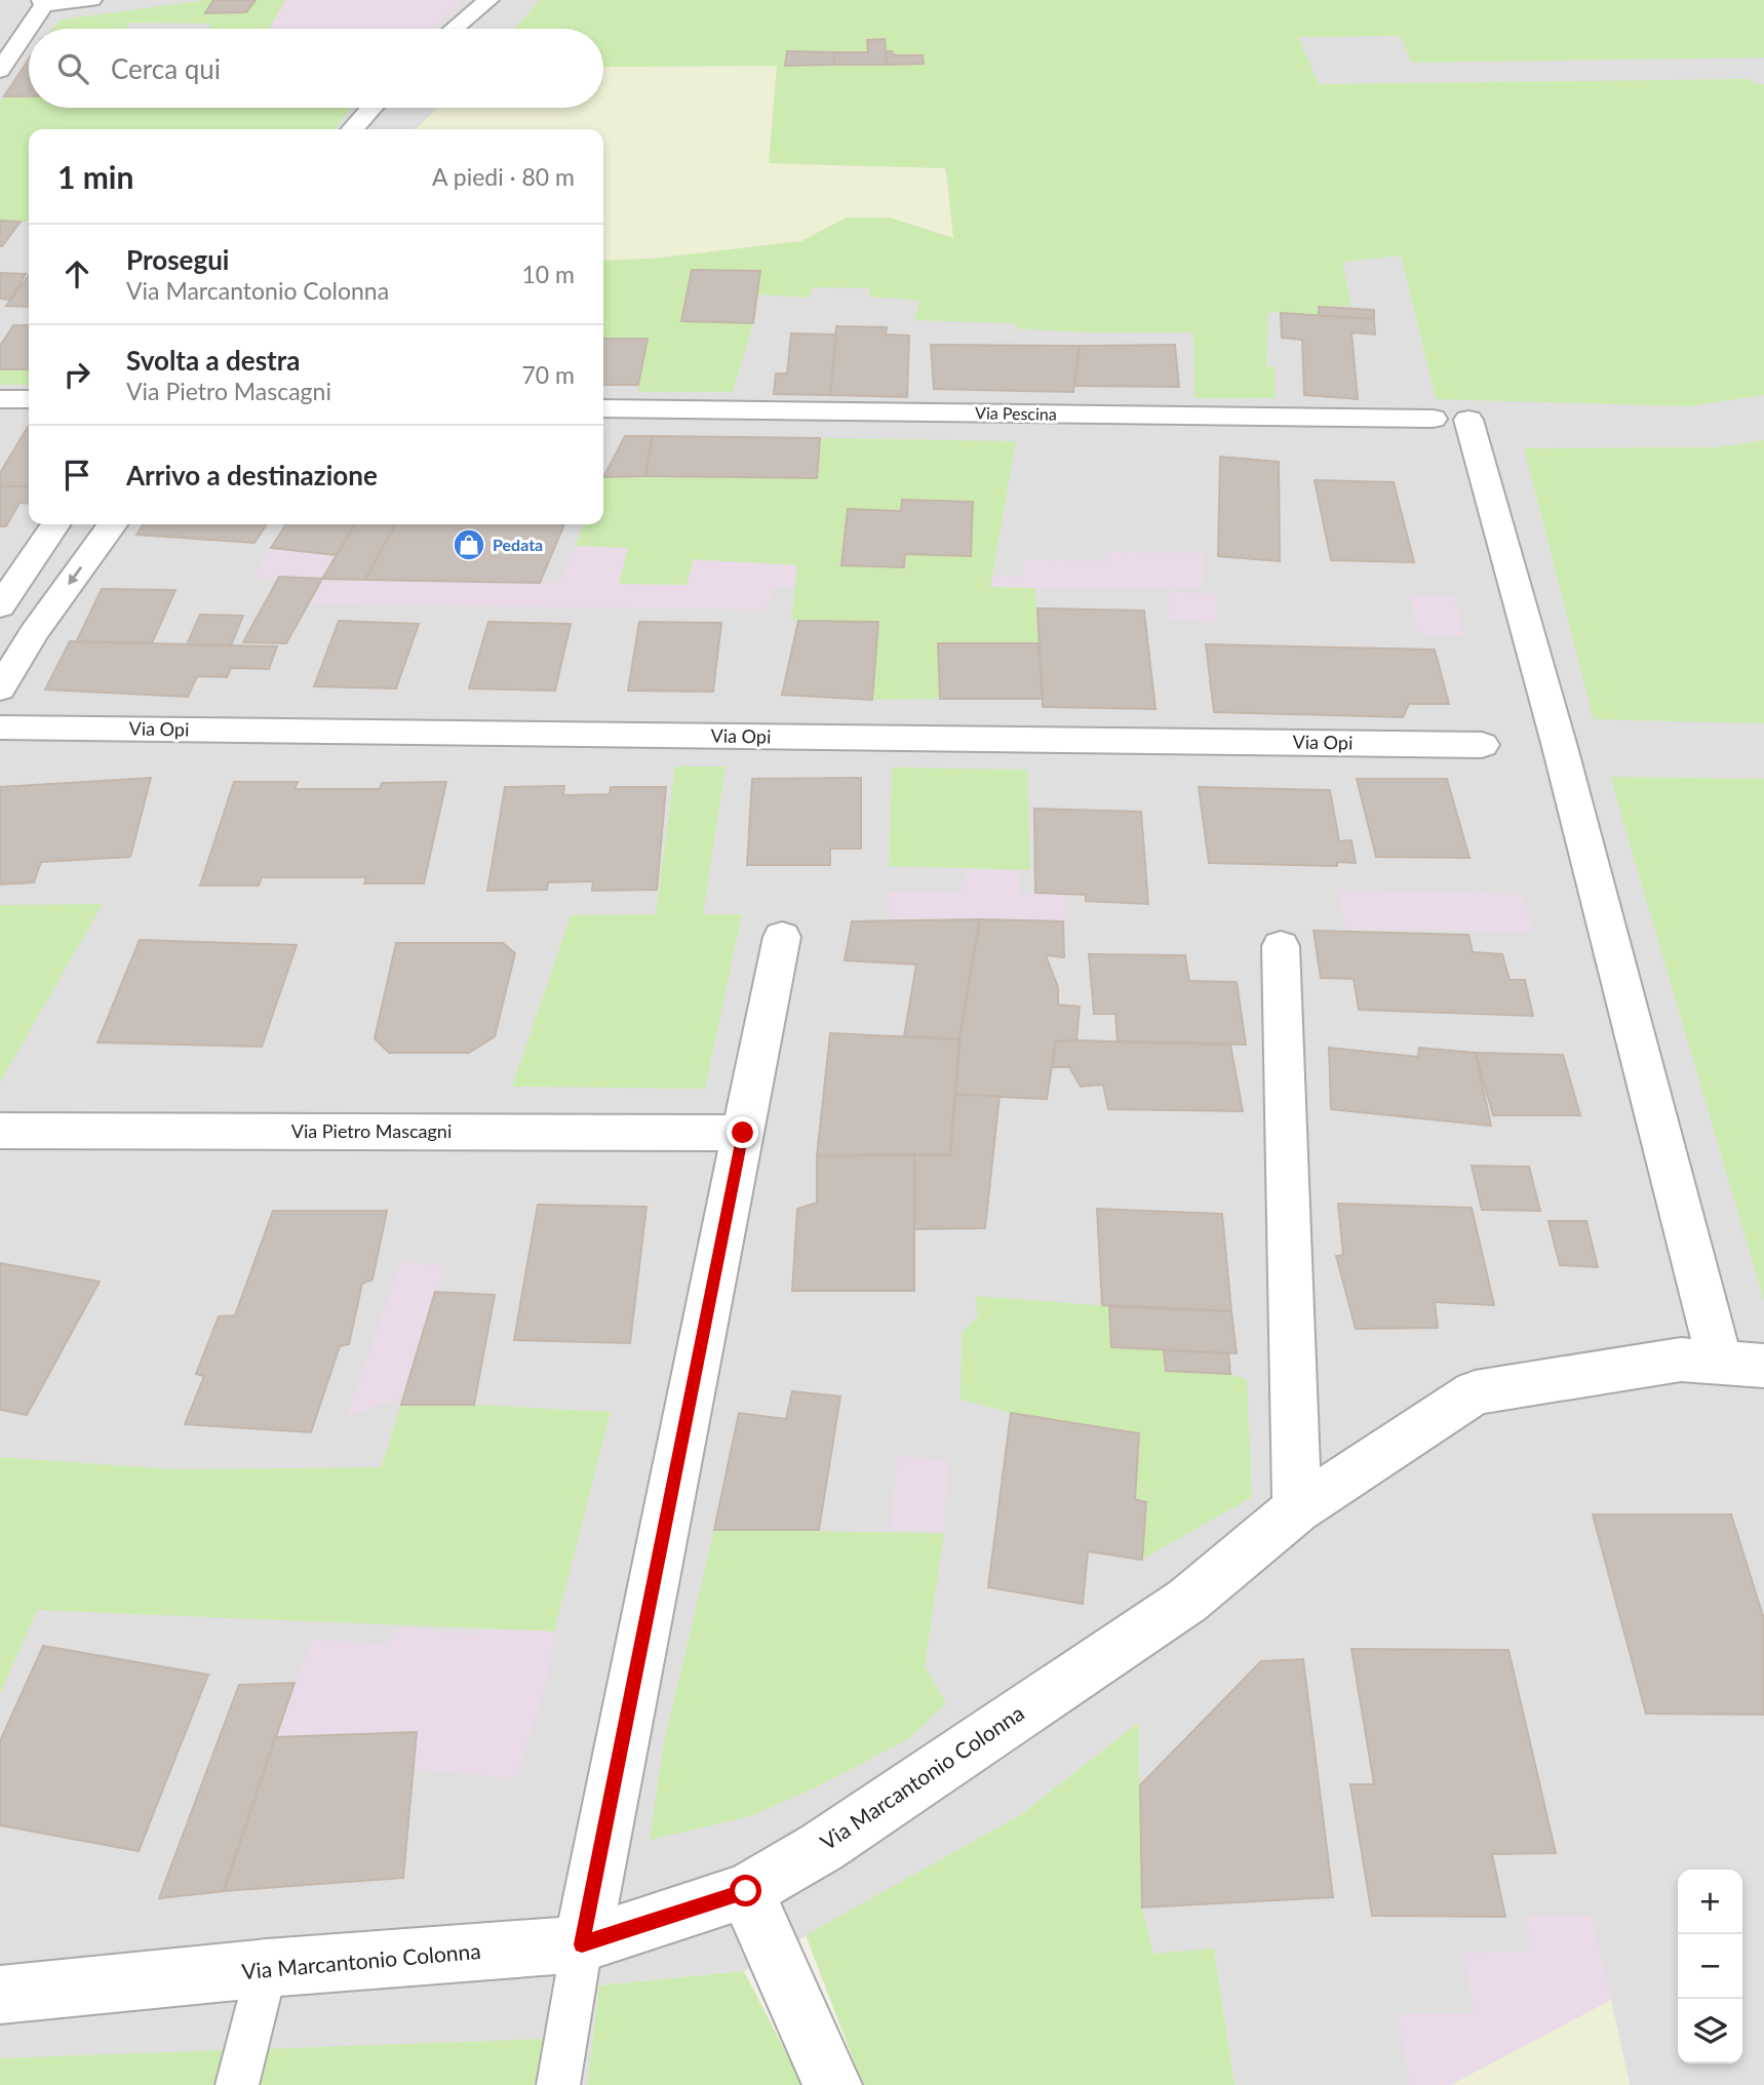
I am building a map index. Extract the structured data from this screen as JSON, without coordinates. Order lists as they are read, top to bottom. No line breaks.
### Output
{"streets":{"street":["Via Pescina","Via Opi","Via Pietro Mascagni","Via Marcantonio Colonna"]},"places":{"shop":["Pedata"]},"page":{"search":"Cerca qui","heading":["1 min","A piedi · 80 m"],"list":[["Prosegui","Via Marcantonio Colonna","10 m"],["Svolta a destra","Via Pietro Mascagni","70 m"],"Arrivo a destinazione"],"map_buttons":["+","−"]}}
